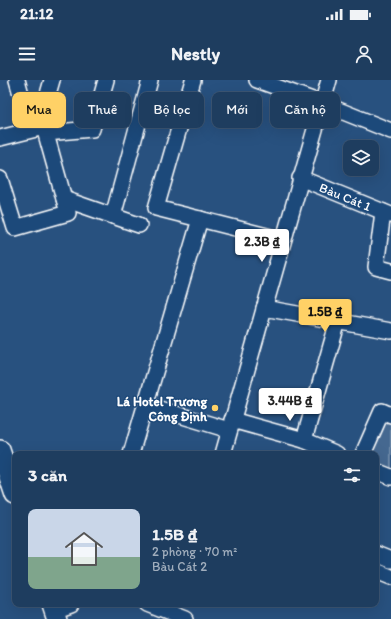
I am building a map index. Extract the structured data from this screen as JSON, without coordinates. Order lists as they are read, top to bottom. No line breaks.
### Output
{"streets":{"street":["Bàu Cát 1"]},"places":["Lá Hotel Trương Công Định"],"page":{"status":"21:12","header":"Nestly","chip":["Mua","Thuê","Bộ lọc","Mới","Căn hộ"],"price":["2.3B ₫","1.5B ₫","3.44B ₫"],"heading":"3 căn","list":[{"name":"1.5B ₫","note":"2 phòng · 70 m² · Bàu Cát 2"}]}}
